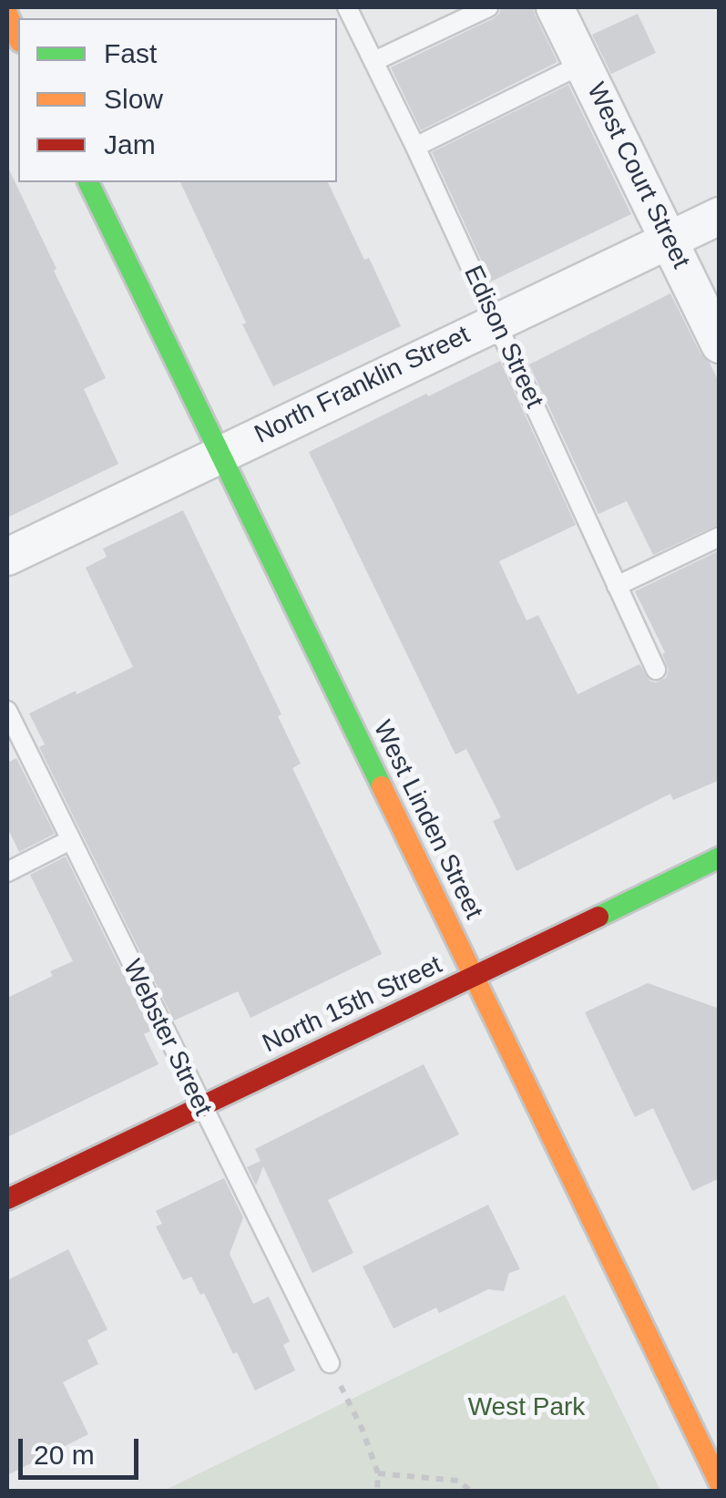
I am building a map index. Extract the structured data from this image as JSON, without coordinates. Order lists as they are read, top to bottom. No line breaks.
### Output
{"streets":{"street":["West Court Street","North Franklin Street","West Linden Street","North 15th Street"],"lane":["Edison Street","Webster Street"]},"crossings":[["West Court Street","North Franklin Street"],["Edison Street","North Franklin Street"],["North Franklin Street","West Linden Street"],["West Linden Street","North 15th Street"],["North 15th Street","Webster Street"]],"parks":["West Park"],"legend":["Fast","Slow","Jam"],"scale_bar":"20 m"}
